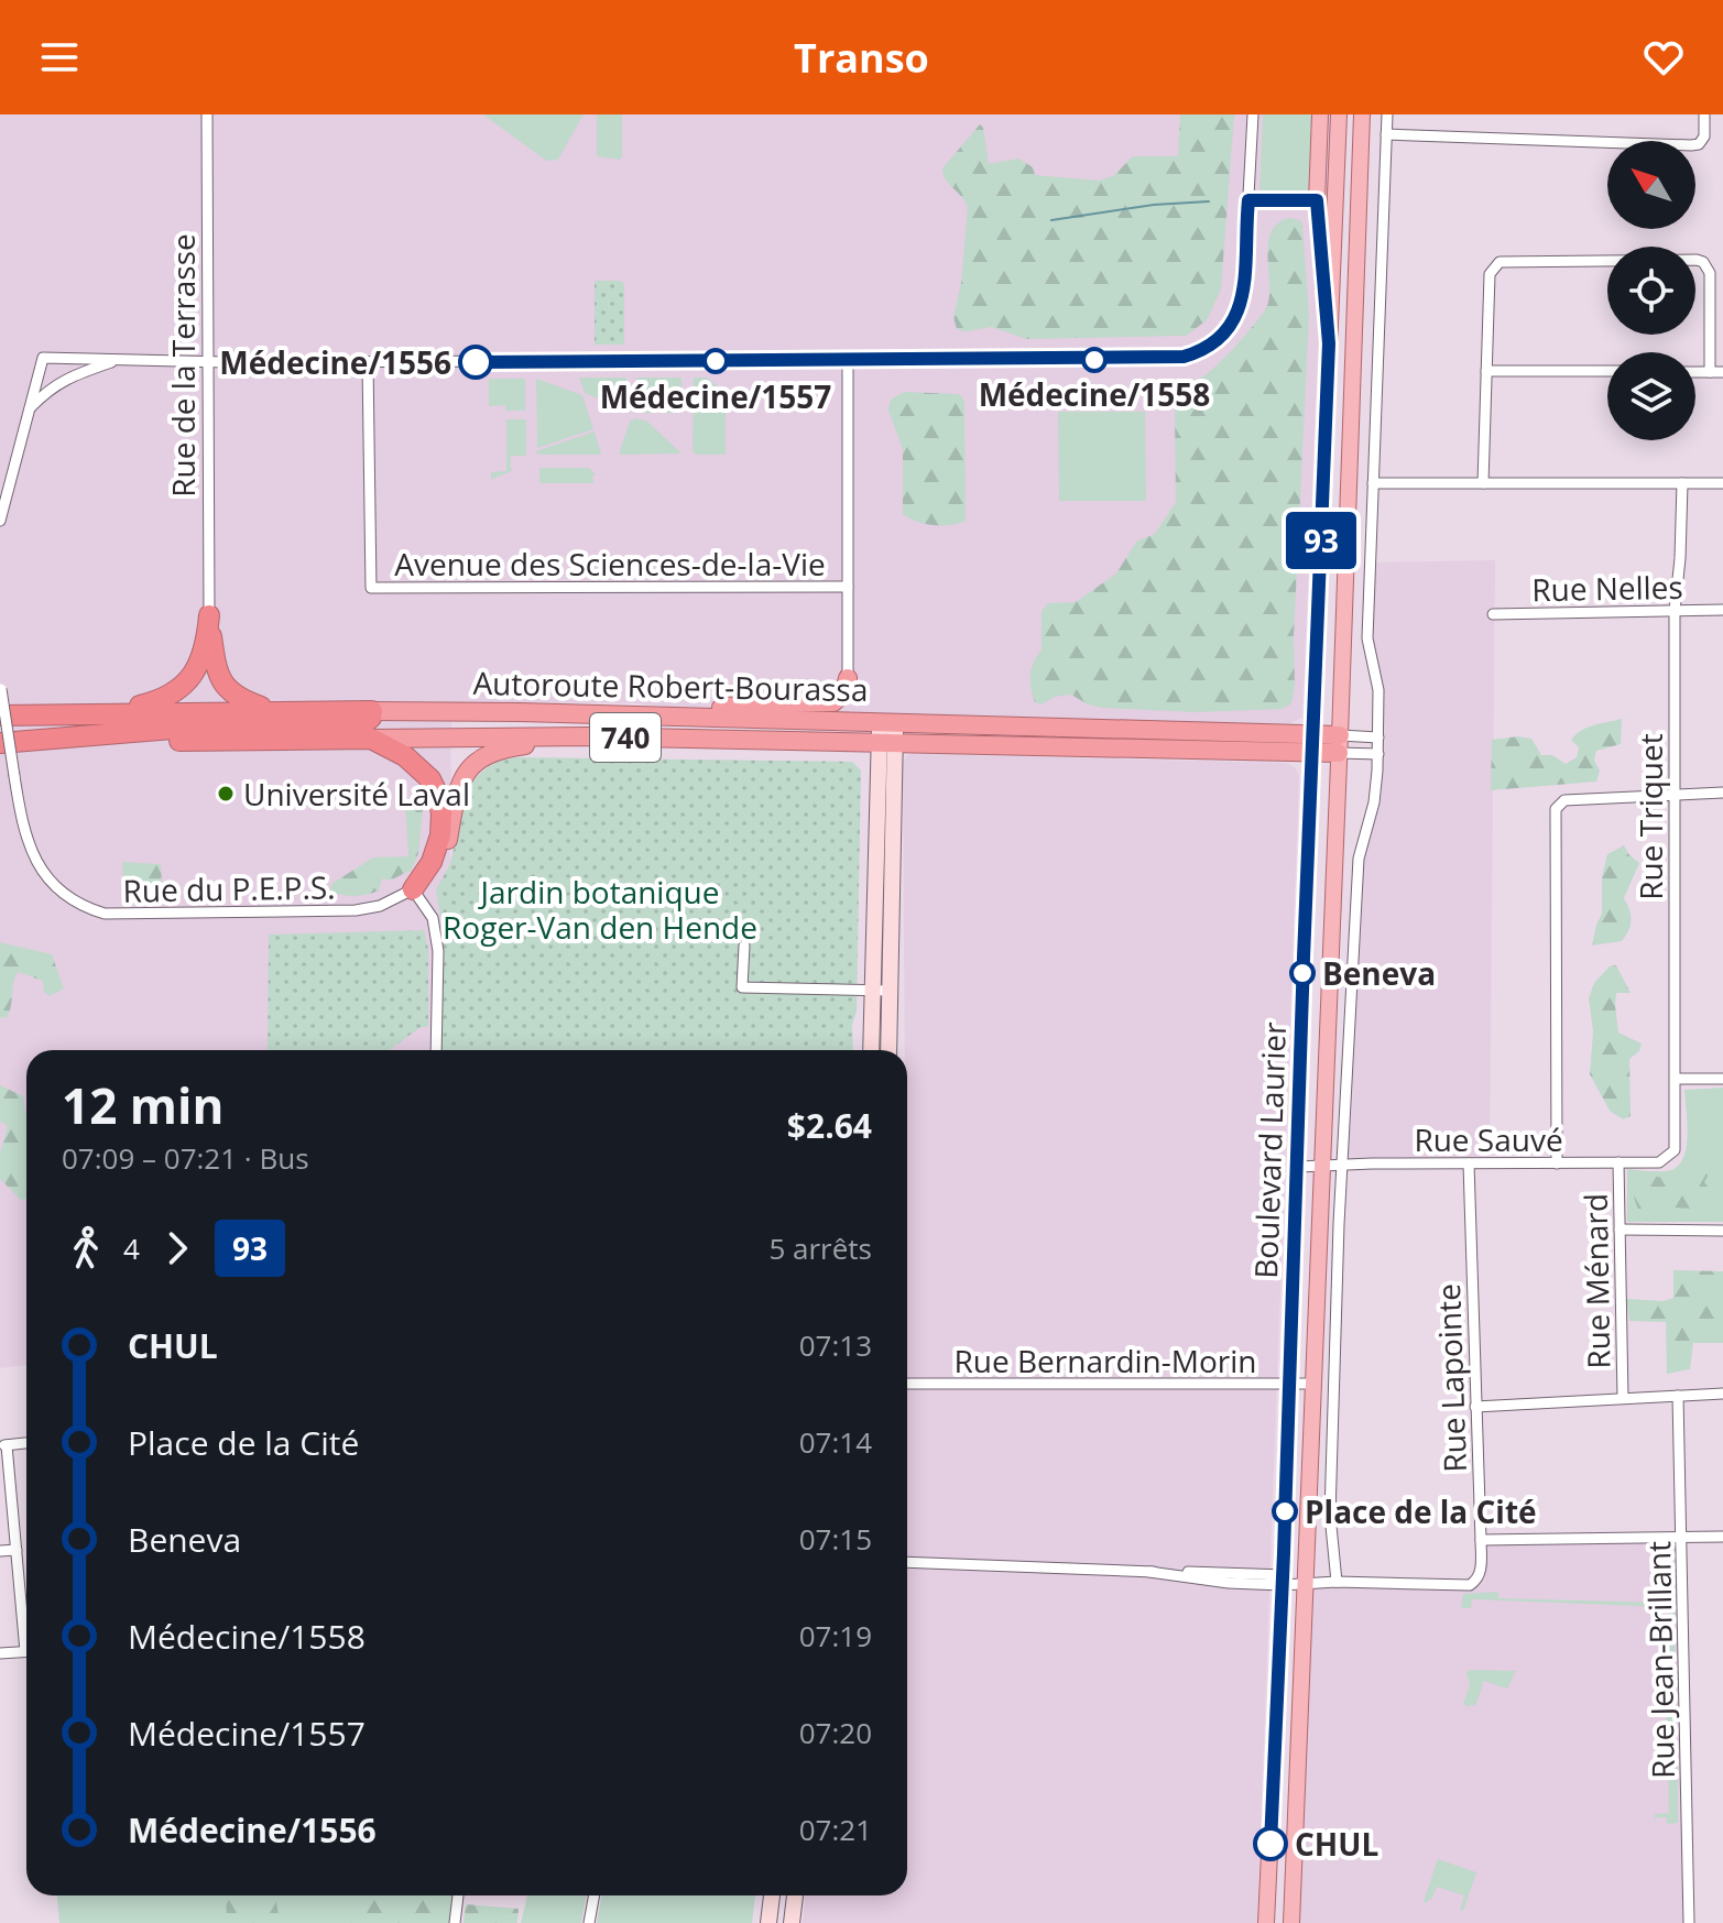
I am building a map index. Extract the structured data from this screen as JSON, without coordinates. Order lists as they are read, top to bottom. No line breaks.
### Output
{"streets":{"highway":["Autoroute Robert-Bourassa","740"],"main road":["Boulevard Laurier"],"street":["Rue de la Terrasse","Avenue des Sciences-de-la-Vie","Rue Nelles","Rue Triquet","Rue du P.E.P.S.","Rue Sauvé","Rue Ménard","Rue Bernardin-Morin","Rue Lapointe","Rue Jean-Brillant"]},"crossings":[["Rue Nelles","Rue Triquet"],["Autoroute Robert-Bourassa","Boulevard Laurier"],["Rue Triquet","Rue Sauvé"],["Rue Sauvé","Boulevard Laurier"],["Rue Sauvé","Rue Ménard"],["Rue Sauvé","Rue Lapointe"],["Boulevard Laurier","Rue Bernardin-Morin"]],"parks":["Jardin botanique Roger-Van den Hende"],"places":["Médecine/1558","Médecine/1557","Médecine/1556","Université Laval","Beneva","Place de la Cité","CHUL"],"lines":["bus line 93"],"north":"top left","page":{"header":"Transo","on_map":"93","heading":["12 min","07:09 – 07:21 · Bus","$2.64"],"legs":["4","93","5 arrêts"],"list":[{"name":"CHUL","value":"07:13"},{"name":"Place de la Cité","value":"07:14"},{"name":"Beneva","value":"07:15"},{"name":"Médecine/1558","value":"07:19"},{"name":"Médecine/1557","value":"07:20"},{"name":"Médecine/1556","value":"07:21"}]}}
